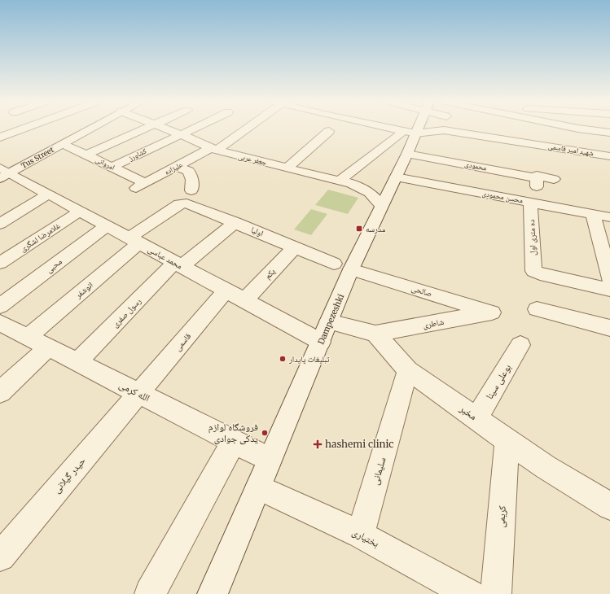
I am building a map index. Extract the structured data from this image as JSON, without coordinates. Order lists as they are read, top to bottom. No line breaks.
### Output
{"streets":{"street":["شهید امیر قاسمی","کشاورز","Tus Street","جعفر عربی","امروانی","محمودی","علیزاده","محسن محمودی","اولیا","غلامرضا لشگری","ده متری اول","محمد عباسی","محبی","یکم","انوشفر","صالحی","رسول صفری","Dampezeshki","شاطری","قاسمی","بوعلی سینا","الله کرمی","مخبر","سلیمانی","حیدر گیلانی","کریمی","بختیاری"]},"crossings":[["شهید امیر قاسمی","Dampezeshki"],["کشاورز","جعفر عربی"],["کشاورز","امروانی"],["Tus Street","امروانی"],["Tus Street","محمد عباسی"],["جعفر عربی","علیزاده"],["جعفر عربی","Dampezeshki"],["امروانی","علیزاده"],["محمودی","Dampezeshki"],["محسن محمودی","ده متری اول"],["محسن محمودی","Dampezeshki"],["اولیا","یکم"],["اولیا","انوشفر"],["اولیا","صالحی"],["اولیا","رسول صفری"],["اولیا","Dampezeshki"],["غلامرضا لشگری","محمد عباسی"],["محمد عباسی","محبی"],["محمد عباسی","یکم"],["محمد عباسی","انوشفر"],["محمد عباسی","رسول صفری"],["محمد عباسی","Dampezeshki"],["محمد عباسی","قاسمی"],["انوشفر","الله کرمی"],["صالحی","Dampezeshki"],["صالحی","شاطری"],["رسول صفری","الله کرمی"],["Dampezeshki","الله کرمی"],["Dampezeshki","بختیاری"],["شاطری","مخبر"],["قاسمی","الله کرمی"],["قاسمی","حیدر گیلانی"],["بوعلی سینا","مخبر"],["الله کرمی","حیدر گیلانی"],["مخبر","سلیمانی"],["مخبر","کریمی"],["سلیمانی","بختیاری"]],"places":{"transit":["مدرسه"],"other":["تبلیغات پایدار","فروشگاه لوازم یدکی جوادی"],"health":["hashemi clinic"]}}
